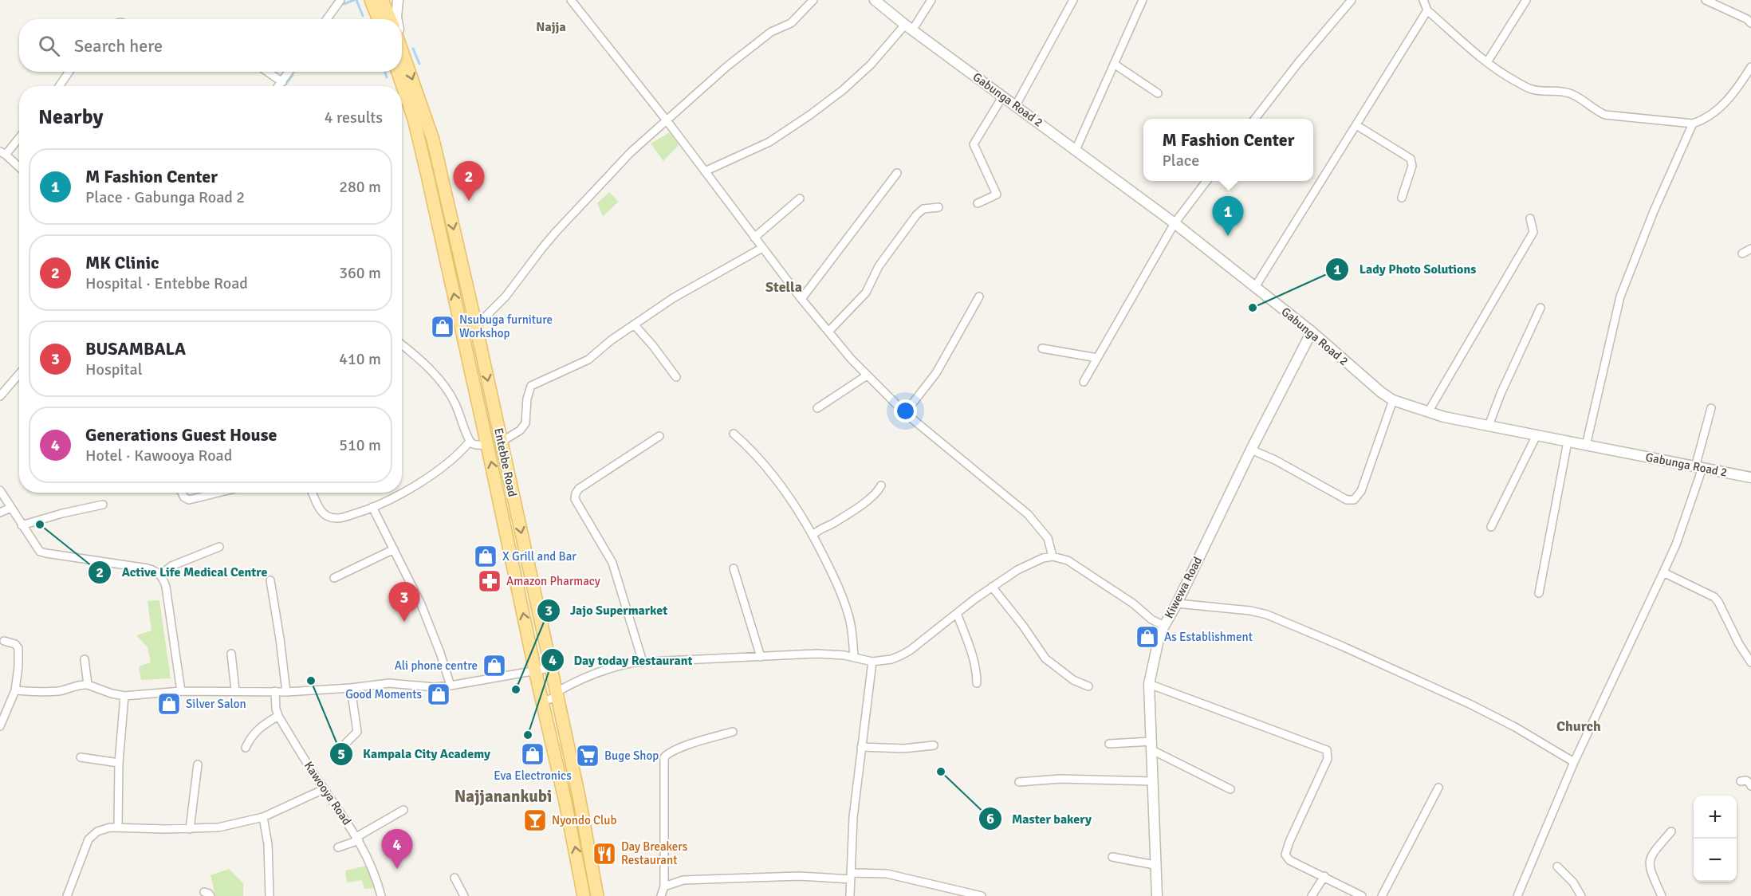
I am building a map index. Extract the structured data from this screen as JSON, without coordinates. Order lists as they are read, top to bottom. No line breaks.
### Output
{"streets":{"main road":["Entebbe Road"],"street":["Gabunga Road 2","Kiwewa Road","Kawooya Road"]},"crossings":[["Gabunga Road 2","Kiwewa Road"]],"districts":["Najja","Stella","Church","Najjanankubi"],"places":{"other":["Lady Photo Solutions","Active Life Medical Centre","Kampala City Academy","Jajo Supermarket","Day today Restaurant","Master bakery"],"shop":["Nsubuga furniture Workshop","X Grill and Bar","As Establishment","Ali phone centre","Good Moments","Silver Salon","Eva Electronics"],"pharmacy":["Amazon Pharmacy"],"supermarket":["Buge Shop"],"bar":["Nyondo Club"],"restaurant":["Day Breakers Restaurant"]},"page":{"search":"Search here","heading":["Nearby","4 results"],"popup":["M Fashion Center","Place"],"list":[{"mark":"1","name":"M Fashion Center","note":"Place · Gabunga Road 2","value":"280 m"},{"mark":"2","name":"MK Clinic","note":"Hospital · Entebbe Road","value":"360 m"},{"mark":"3","name":"BUSAMBALA","note":"Hospital","value":"410 m"},{"mark":"4","name":"Generations Guest House","note":"Hotel · Kawooya Road","value":"510 m"}],"pins":["2","1","3","4"],"map_buttons":["+","−"]}}
